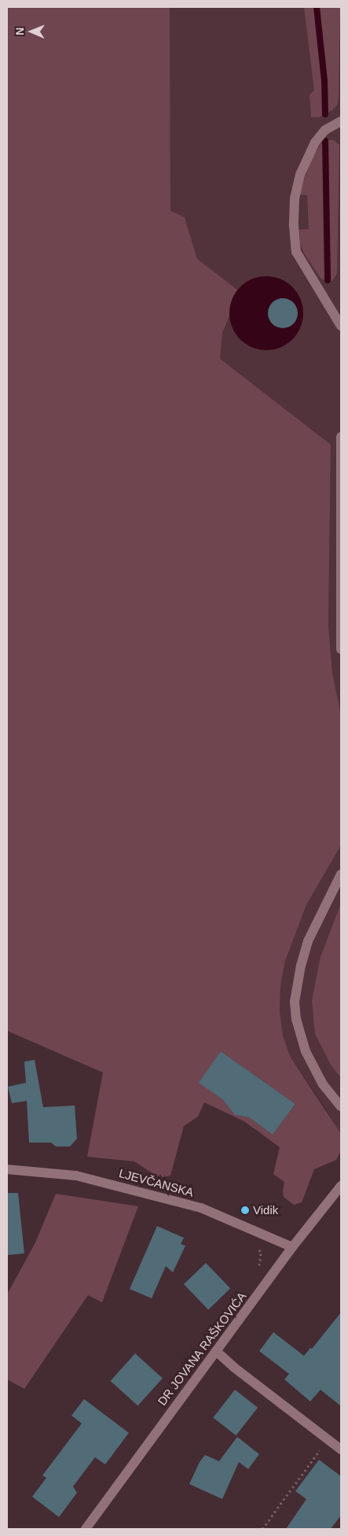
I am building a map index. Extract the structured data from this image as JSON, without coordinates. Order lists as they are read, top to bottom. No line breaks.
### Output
{"streets":{"street":["LJEVČANSKA","DR JOVANA RAŠKOVIĆA"]},"crossings":[["LJEVČANSKA","DR JOVANA RAŠKOVIĆA"]],"places":["Vidik"],"north":"left"}
